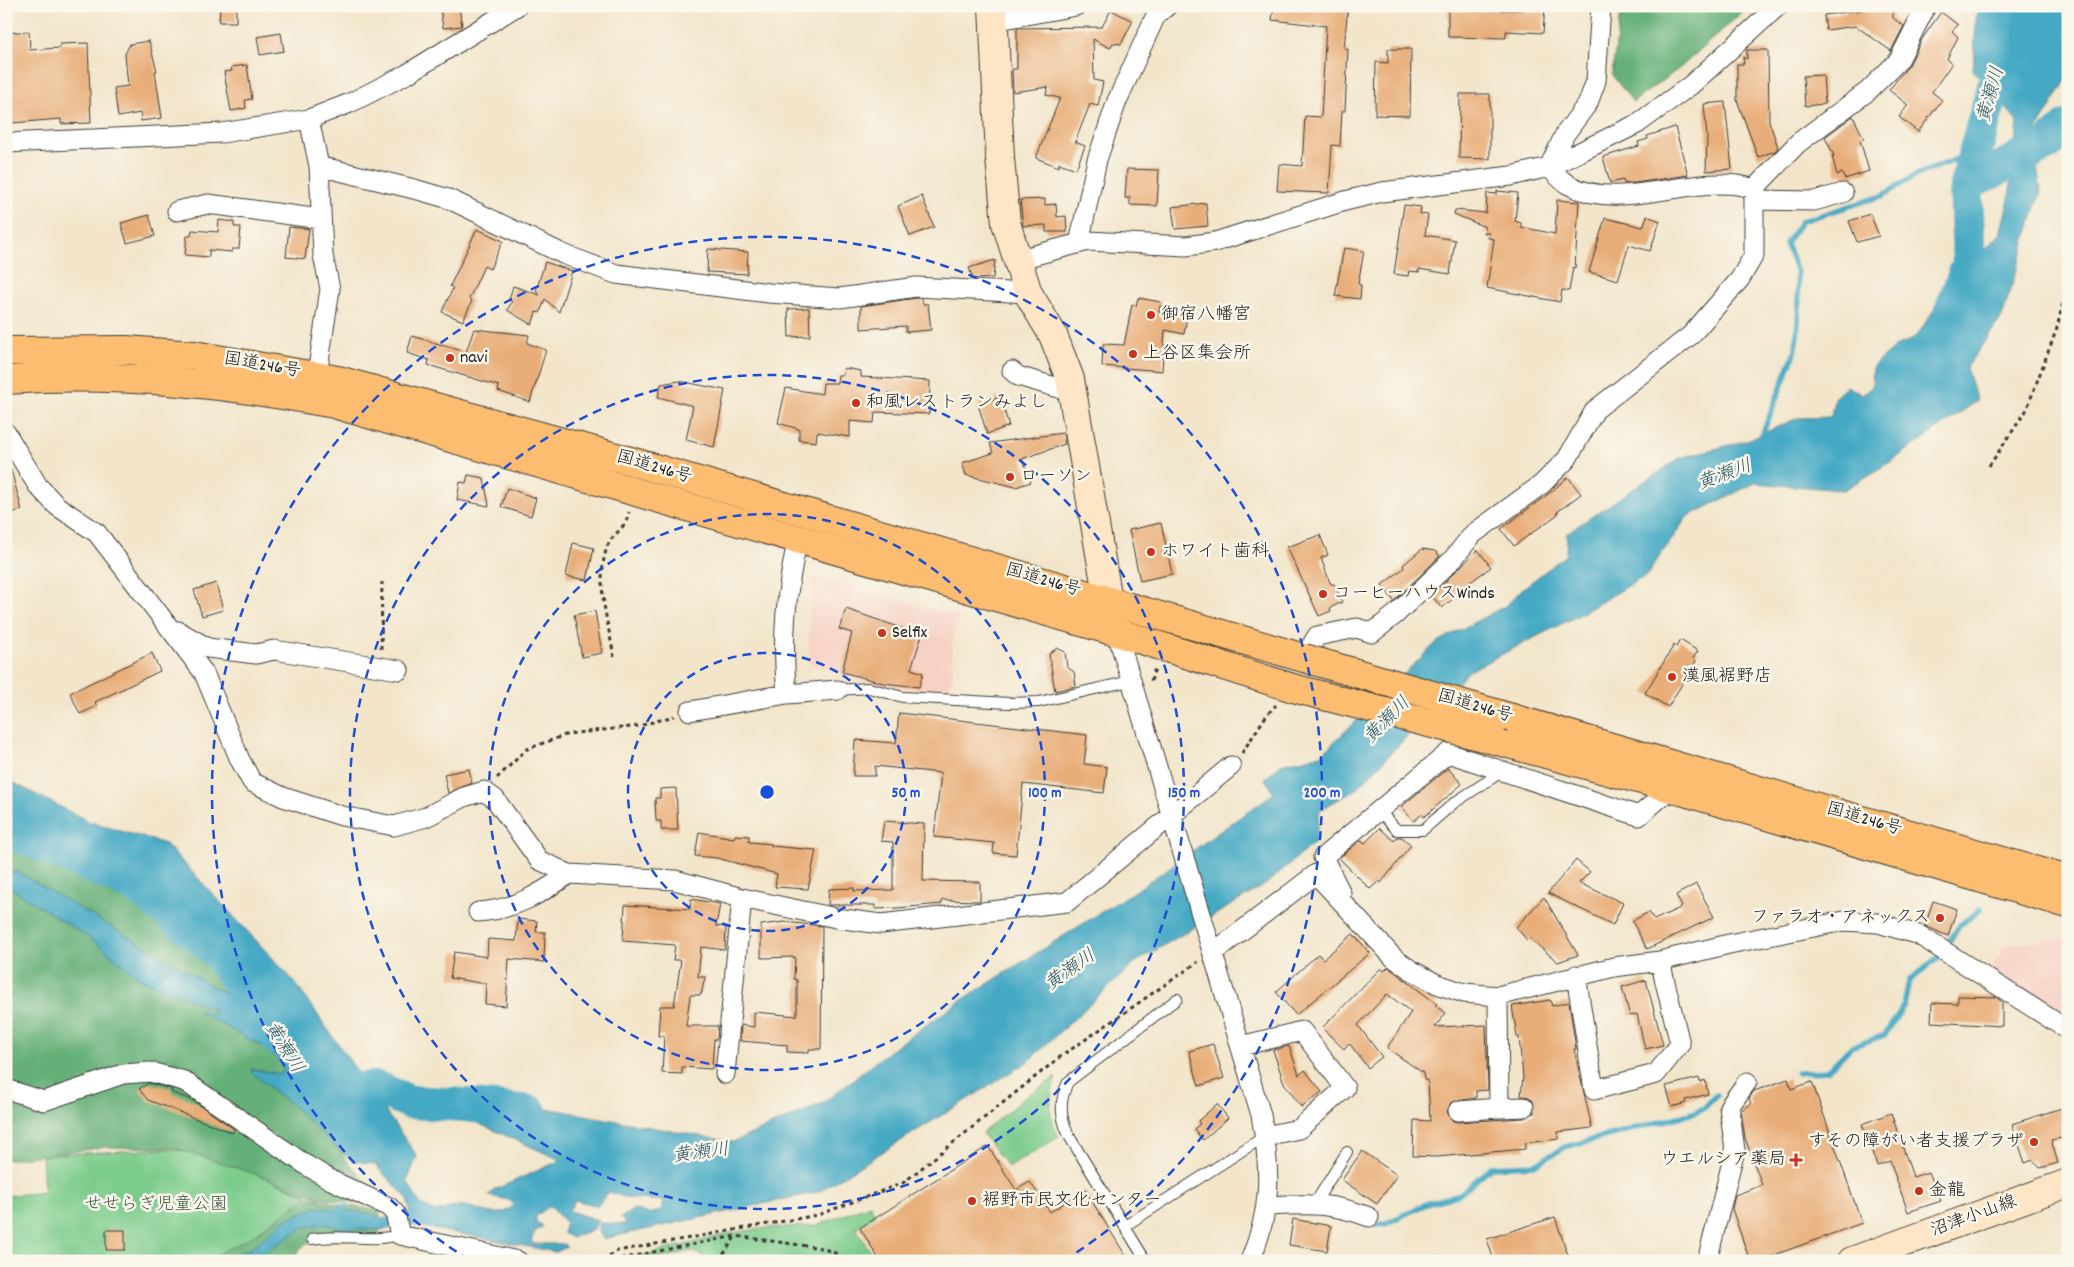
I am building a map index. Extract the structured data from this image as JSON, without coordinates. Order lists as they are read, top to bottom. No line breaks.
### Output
{"streets":{"highway":["国道246号"],"street":["沼津小山線"]},"water":["黄瀬川"],"parks":["せせらぎ児童公園"],"places":{"other":["御宿八幡宮","上谷区集会所","navi","和風レストランみよし","ローソン","ホワイト歯科","コーヒーハウスWinds","Selfix","漢風裾野店","ファラオ・アネックス","すその障がい者支援プラザ","金龍","裾野市民文化センター"],"health":["ウエルシア薬局"]},"rings":["50 m","100 m","150 m","200 m"]}
